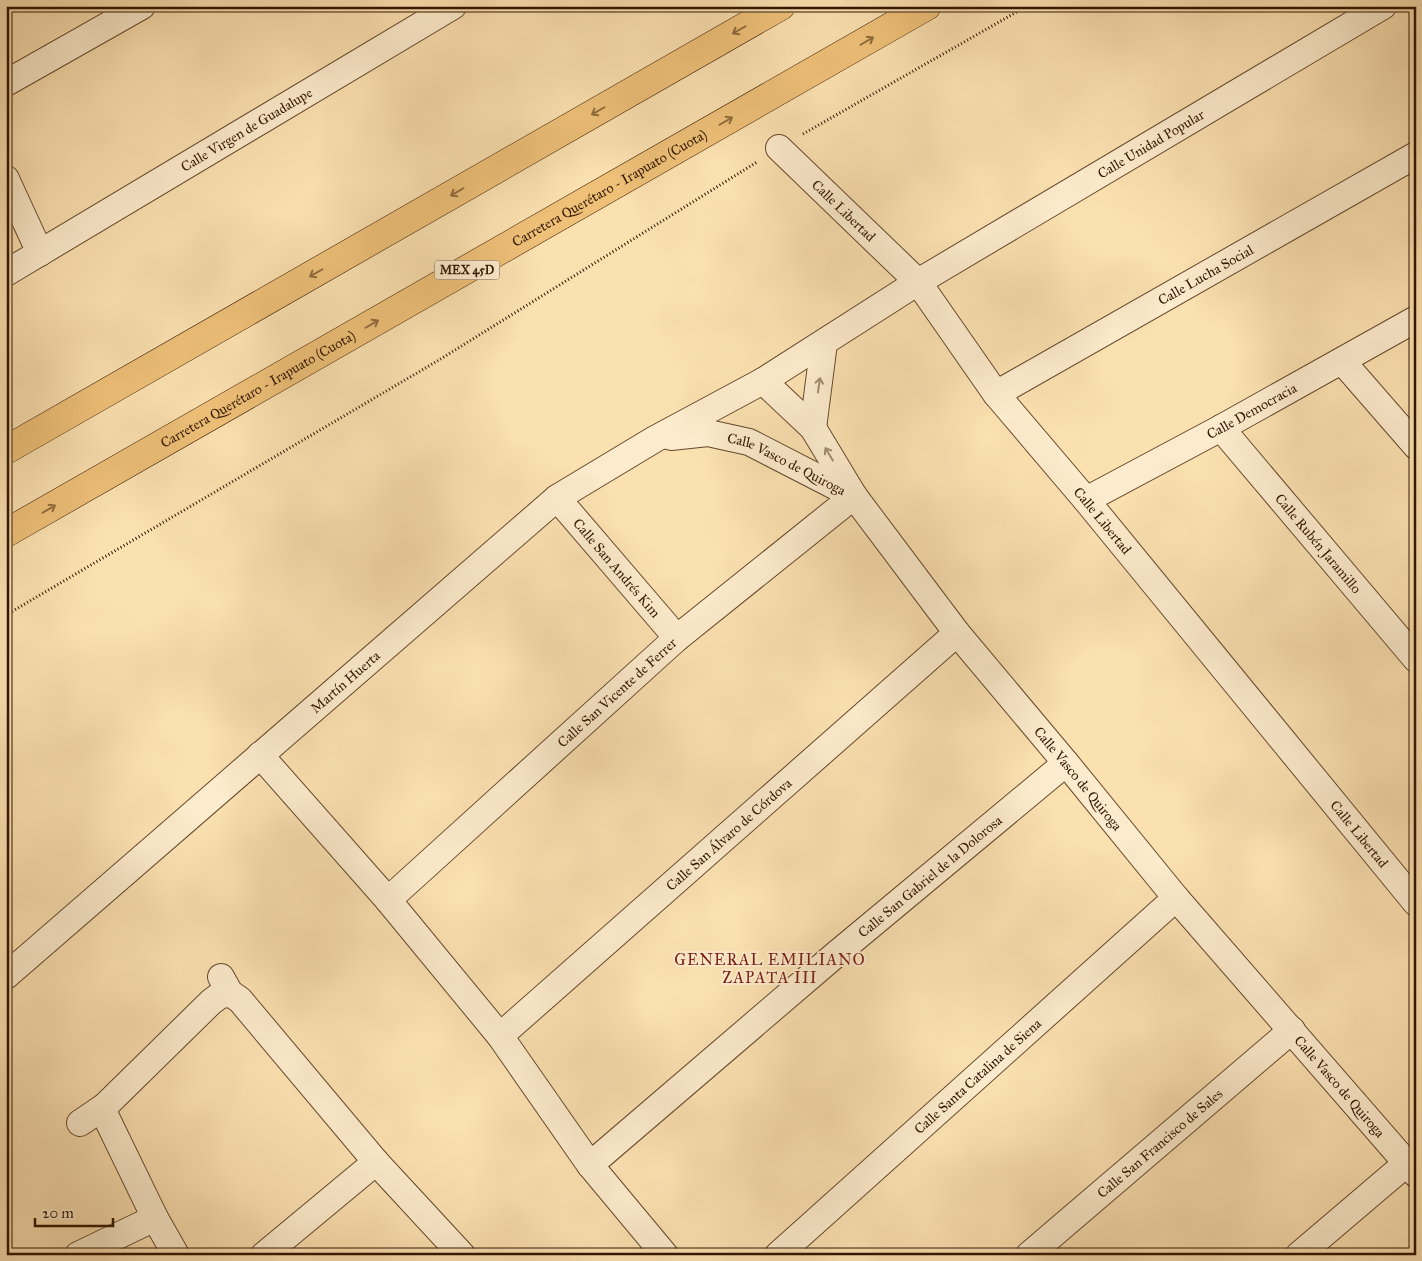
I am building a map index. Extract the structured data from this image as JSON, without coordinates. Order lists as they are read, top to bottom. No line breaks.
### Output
{"streets":{"highway":["Carretera Querétaro - Irapuato (Cuota)","MEX 45D"],"street":["Calle Virgen de Guadalupe","Calle Unidad Popular","Calle Libertad","Calle Lucha Social","Calle Democracia","Calle Vasco de Quiroga","Calle Rubén Jaramillo","Calle San Andrés Kim","Martín Huerta","Calle San Vicente de Ferrer","Calle San Álvaro de Córdova","Calle San Gabriel de la Dolorosa","Calle Santa Catalina de Siena","Calle San Francisco de Sales"]},"crossings":[["Calle Unidad Popular","Calle Libertad"],["Calle Unidad Popular","Martín Huerta"],["Calle Libertad","Calle Lucha Social"],["Calle Libertad","Calle Democracia"],["Calle Democracia","Calle Rubén Jaramillo"],["Calle Vasco de Quiroga","Martín Huerta"],["Calle Vasco de Quiroga","Calle San Vicente de Ferrer"],["Calle Vasco de Quiroga","Calle San Álvaro de Córdova"],["Calle Vasco de Quiroga","Calle San Gabriel de la Dolorosa"],["Calle Vasco de Quiroga","Calle Santa Catalina de Siena"],["Calle Vasco de Quiroga","Calle San Francisco de Sales"],["Calle San Andrés Kim","Martín Huerta"],["Calle San Andrés Kim","Calle San Vicente de Ferrer"]],"districts":["GENERAL EMILIANO ZAPATA III"],"scale_bar":"20 m"}
